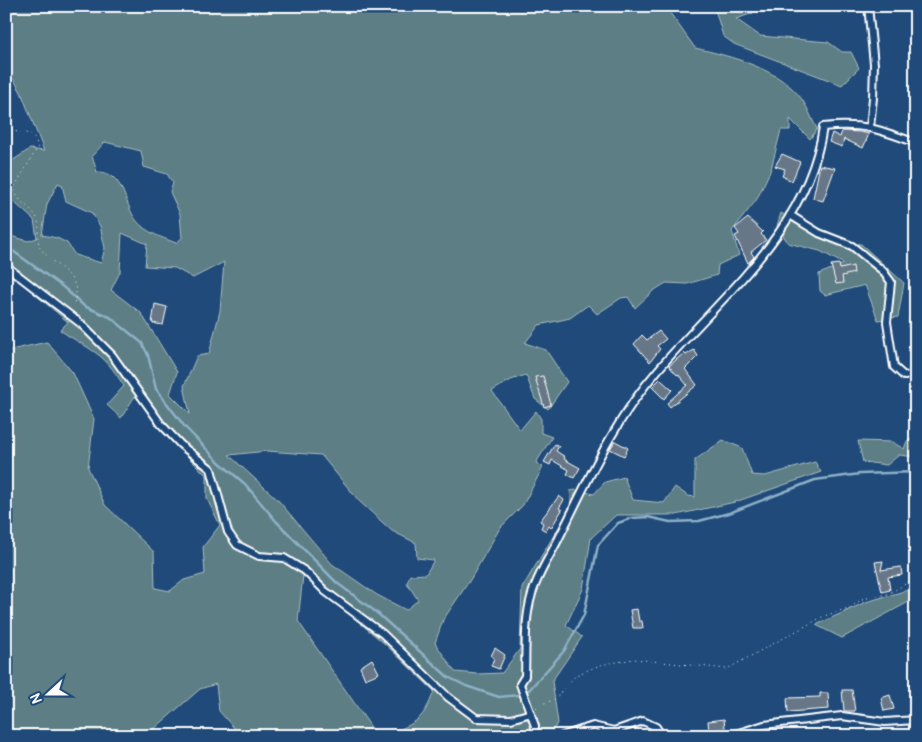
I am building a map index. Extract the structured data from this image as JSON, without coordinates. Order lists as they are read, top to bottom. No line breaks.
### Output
{"north":"left"}
